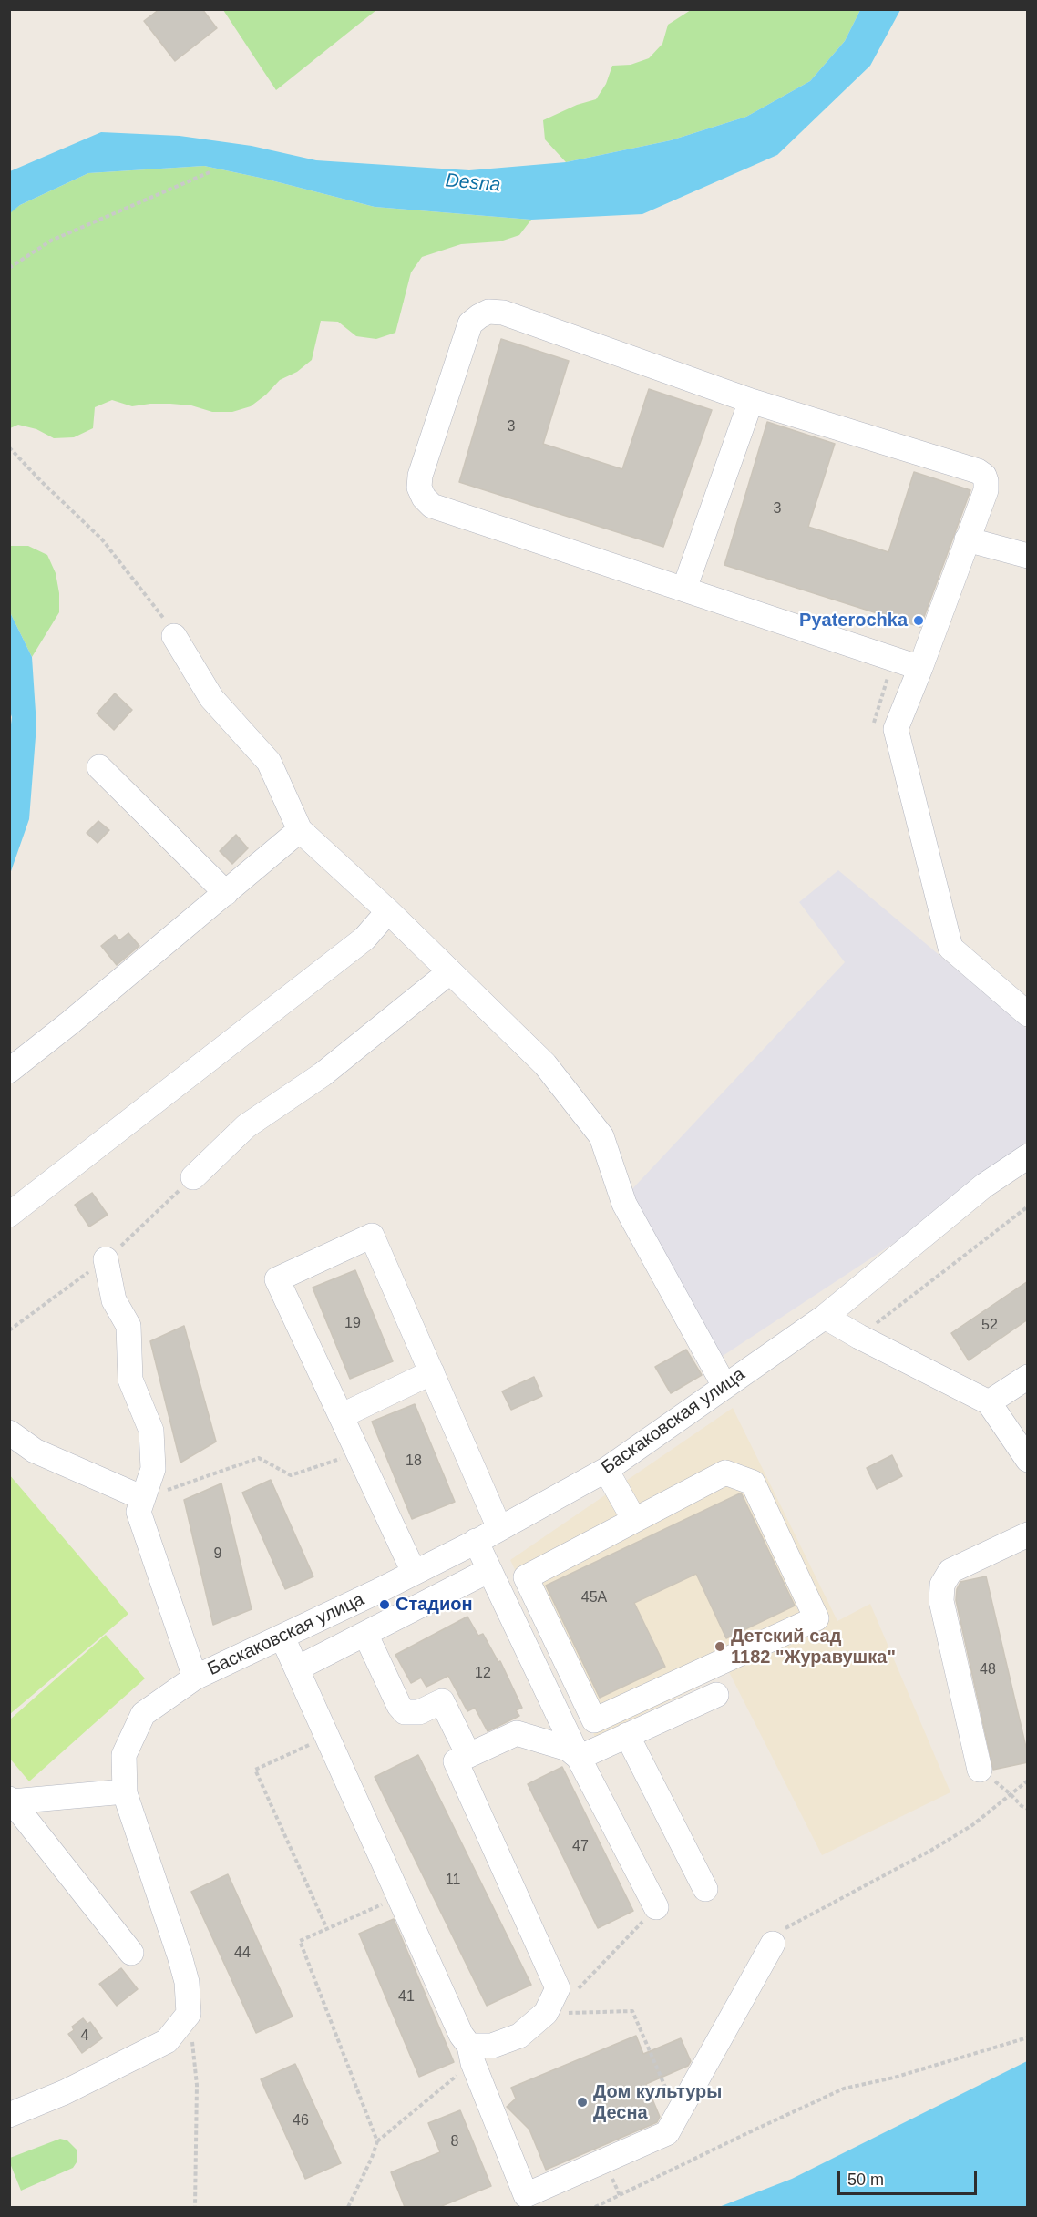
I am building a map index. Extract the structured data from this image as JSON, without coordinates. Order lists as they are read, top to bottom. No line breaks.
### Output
{"streets":{"street":["Баскаковская улица"]},"water":["Desna"],"places":["Pyaterochka","Стадион","Детский сад 1182 \"Журавушка\"","Дом культуры Десна"],"house_numbers":["3","3","19","52","18","9","45А","48","12","47","11","44","41","4","46","8"],"scale_bar":"50 m"}
